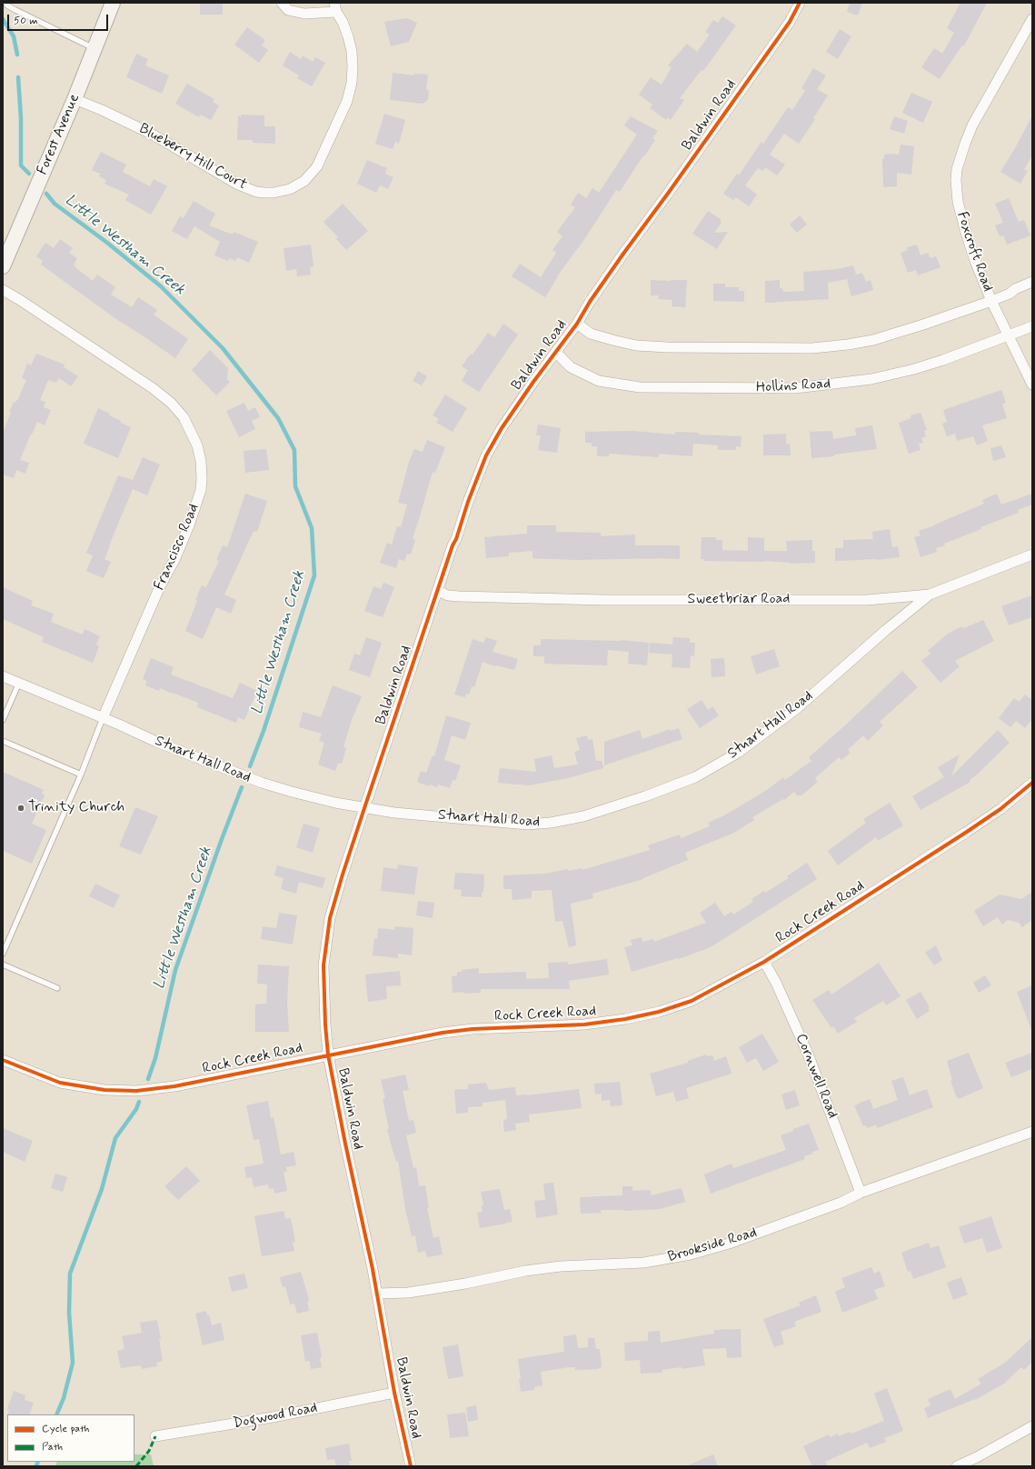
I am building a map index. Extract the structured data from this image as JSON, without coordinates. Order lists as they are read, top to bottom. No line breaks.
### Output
{"streets":{"main road":["Forest Avenue"],"street":["Baldwin Road","Blueberry Hill Court","Foxcroft Road","Hollins Road","Francisco Road","Sweetbriar Road","Stuart Hall Road","Rock Creek Road","Cornwell Road","Brookside Road","Dogwood Road"]},"crossings":[["Baldwin Road","Hollins Road"],["Baldwin Road","Sweetbriar Road"],["Baldwin Road","Stuart Hall Road"],["Baldwin Road","Rock Creek Road"],["Baldwin Road","Brookside Road"],["Baldwin Road","Dogwood Road"],["Forest Avenue","Blueberry Hill Court"],["Foxcroft Road","Hollins Road"],["Francisco Road","Stuart Hall Road"],["Sweetbriar Road","Stuart Hall Road"],["Rock Creek Road","Cornwell Road"],["Cornwell Road","Brookside Road"]],"water":["Little Westham Creek"],"places":["Trinity Church"],"legend":["Cycle path","Path"],"scale_bar":"50 m"}
